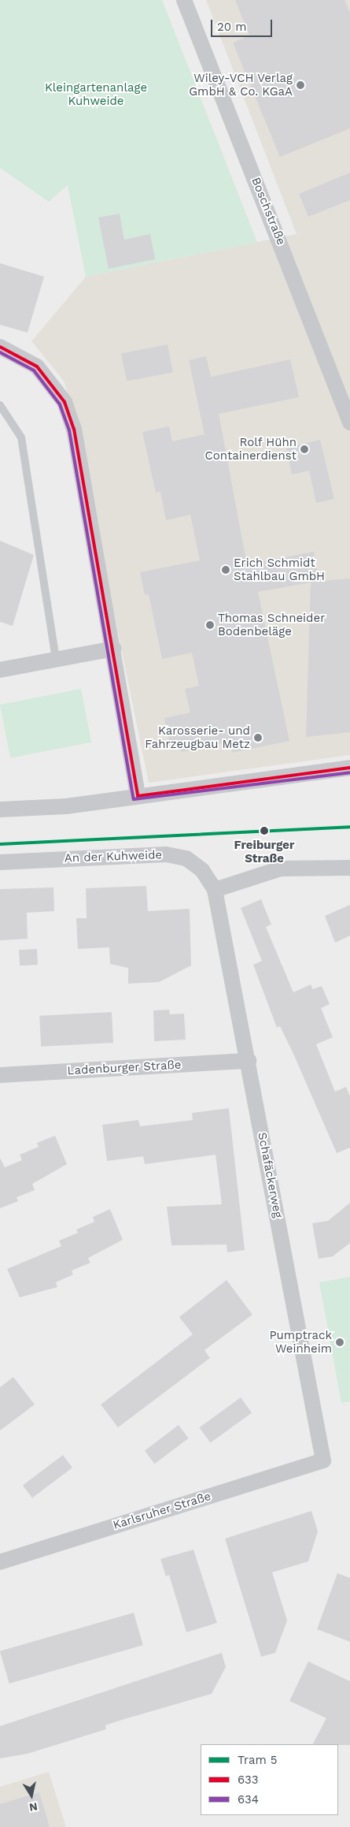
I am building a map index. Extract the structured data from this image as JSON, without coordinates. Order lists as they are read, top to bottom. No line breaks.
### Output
{"streets":{"street":["Boschstraße","An der Kuhweide","Ladenburger Straße","Schafäckerweg","Karlsruher Straße"]},"crossings":[["An der Kuhweide","Schafäckerweg"],["Ladenburger Straße","Schafäckerweg"],["Schafäckerweg","Karlsruher Straße"]],"parks":["Kleingartenanlage Kuhweide"],"places":["Wiley-VCH Verlag GmbH & Co. KGaA","Rolf Hühn Containerdienst","Erich Schmidt Stahlbau GmbH","Thomas Schneider Bodenbeläge","Karosserie- und Fahrzeugbau Metz","Freiburger Straße","Pumptrack Weinheim"],"lines":["transit line 633","transit line 634","tram line 5"],"legend":["Tram 5","633","634"],"scale_bar":"20 m","north":"bottom"}
